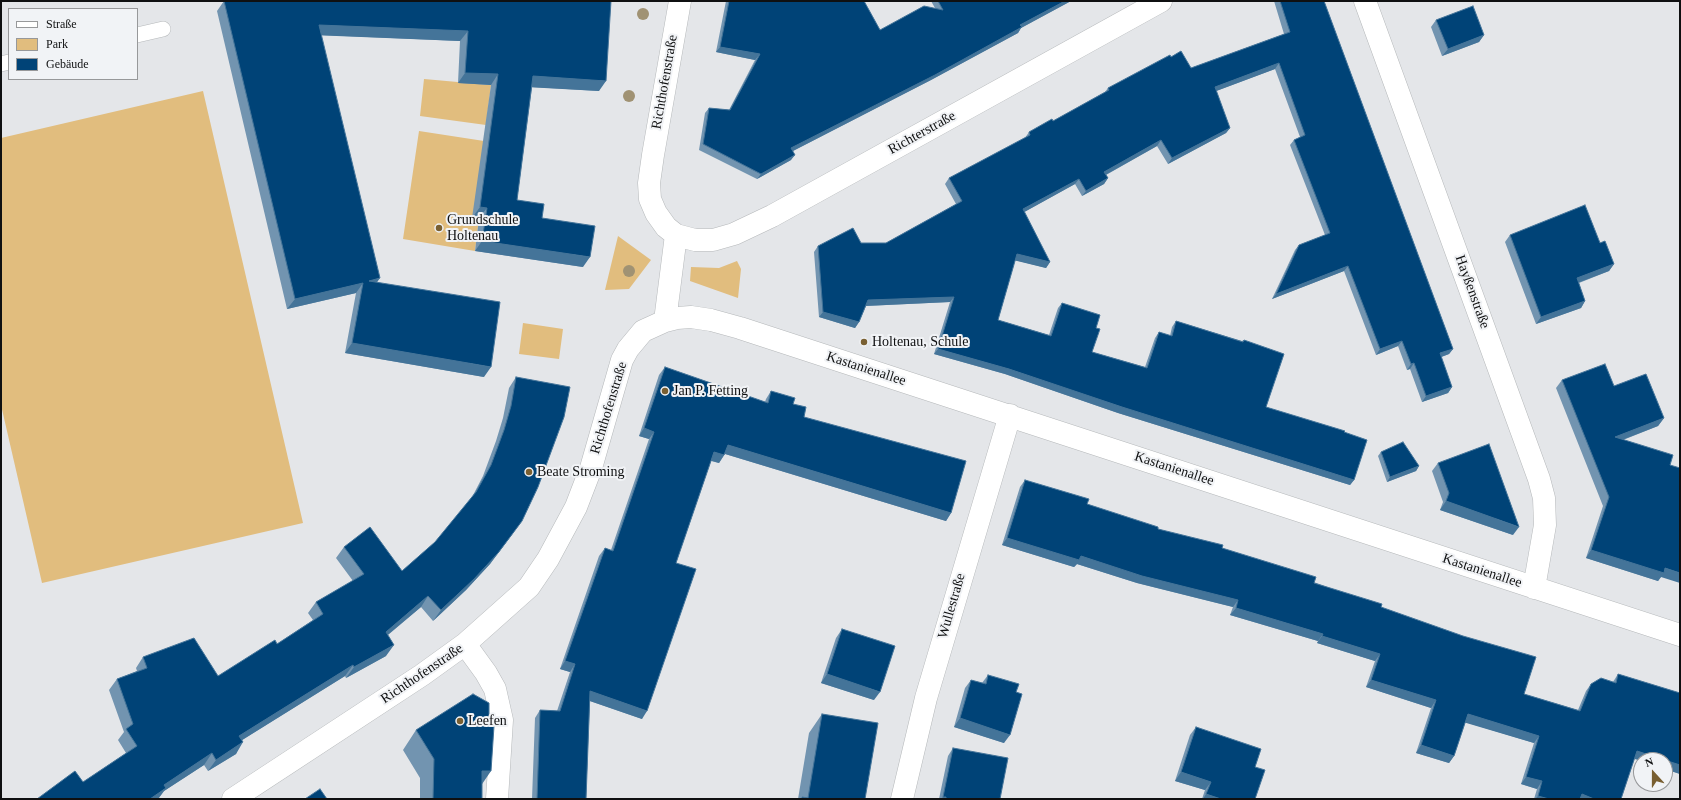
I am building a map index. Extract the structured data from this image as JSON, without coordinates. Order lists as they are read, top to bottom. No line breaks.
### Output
{"streets":{"street":["Richthofenstraße","Richterstraße","Hayßenstraße","Kastanienallee","Wullestraße"]},"crossings":[["Richthofenstraße","Richterstraße"],["Richthofenstraße","Kastanienallee"],["Hayßenstraße","Kastanienallee"],["Kastanienallee","Wullestraße"]],"places":["Grundschule Holtenau","Holtenau, Schule","Jan P. Fetting","Beate Stroming","Leefen"],"legend":["Straße","Park","Gebäude"],"north":"top"}
